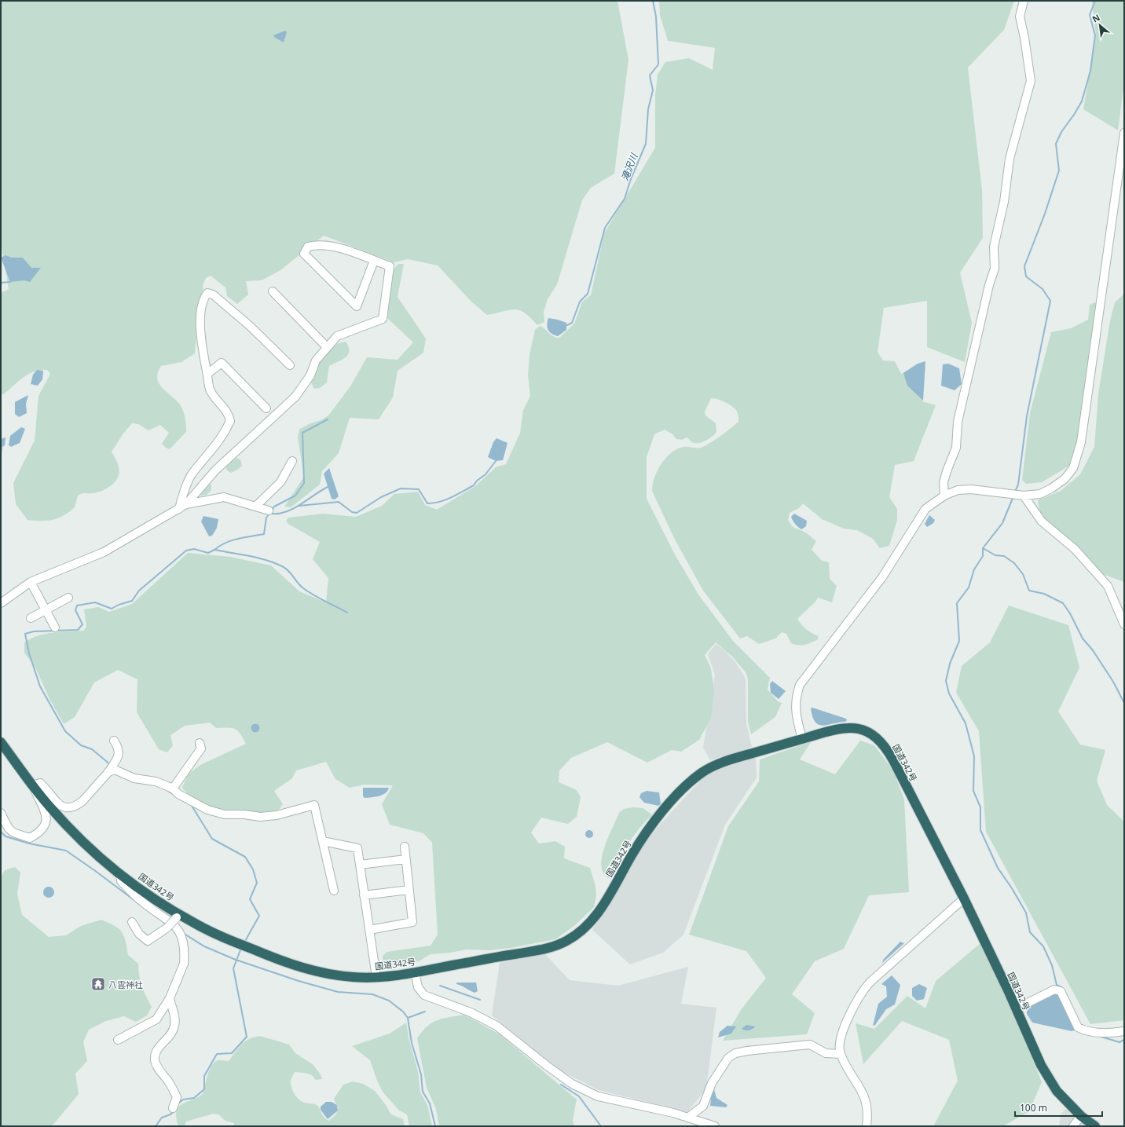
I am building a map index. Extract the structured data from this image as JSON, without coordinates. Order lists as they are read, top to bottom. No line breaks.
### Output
{"streets":{"highway":["国道342号"]},"water":["滝沢川"],"places":{"temple":["八雲神社"]},"scale_bar":"100 m","north":"top left"}
